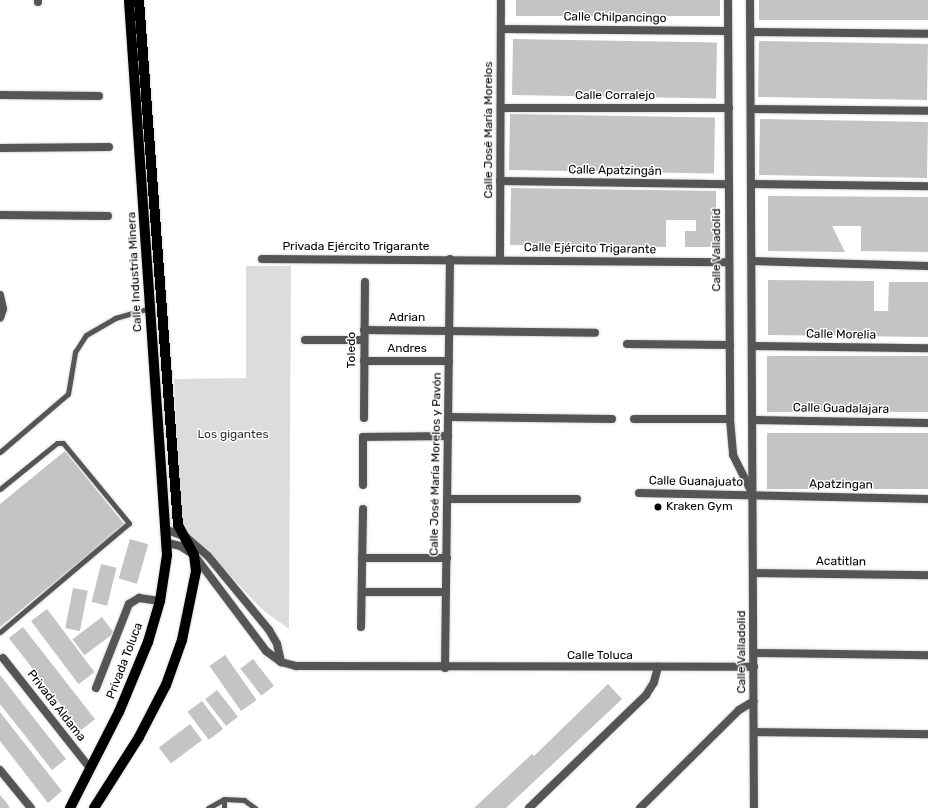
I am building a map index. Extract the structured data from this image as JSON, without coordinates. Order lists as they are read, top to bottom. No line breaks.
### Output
{"streets":{"main road":["Calle Industria Minera","Privada Toluca"],"street":["Calle Chilpancingo","Calle Corralejo","Calle José María Morelos","Calle Apatzingán","Privada Ejército Trigarante","Calle Ejército Trigarante","Calle Valladolid","Adrian","Calle Morelia","Andres","Toledo","Calle Guadalajara","Calle José María Morelos y Pavón","Calle Guanajuato","Apatzingan","Acatitlan","Calle Toluca","Privada Aldama"]},"crossings":[["Calle Chilpancingo","Calle José María Morelos"],["Calle Chilpancingo","Calle Valladolid"],["Calle Corralejo","Calle José María Morelos"],["Calle Corralejo","Calle Valladolid"],["Calle José María Morelos","Calle Apatzingán"],["Calle José María Morelos","Calle Ejército Trigarante"],["Calle Apatzingán","Calle Valladolid"],["Privada Ejército Trigarante","Calle Ejército Trigarante"],["Privada Ejército Trigarante","Calle José María Morelos y Pavón"],["Calle Ejército Trigarante","Calle Valladolid"],["Calle Ejército Trigarante","Calle José María Morelos y Pavón"],["Calle Valladolid","Calle Morelia"],["Calle Valladolid","Calle Guadalajara"],["Calle Valladolid","Calle Guanajuato"],["Calle Valladolid","Apatzingan"],["Calle Valladolid","Acatitlan"],["Calle Valladolid","Calle Toluca"],["Calle Industria Minera","Privada Toluca"],["Adrian","Toledo"],["Adrian","Calle José María Morelos y Pavón"],["Andres","Toledo"],["Andres","Calle José María Morelos y Pavón"],["Calle José María Morelos y Pavón","Calle Toluca"],["Calle Guanajuato","Apatzingan"],["Privada Toluca","Privada Aldama"]],"parks":["Los gigantes"],"places":["Kraken Gym"]}
